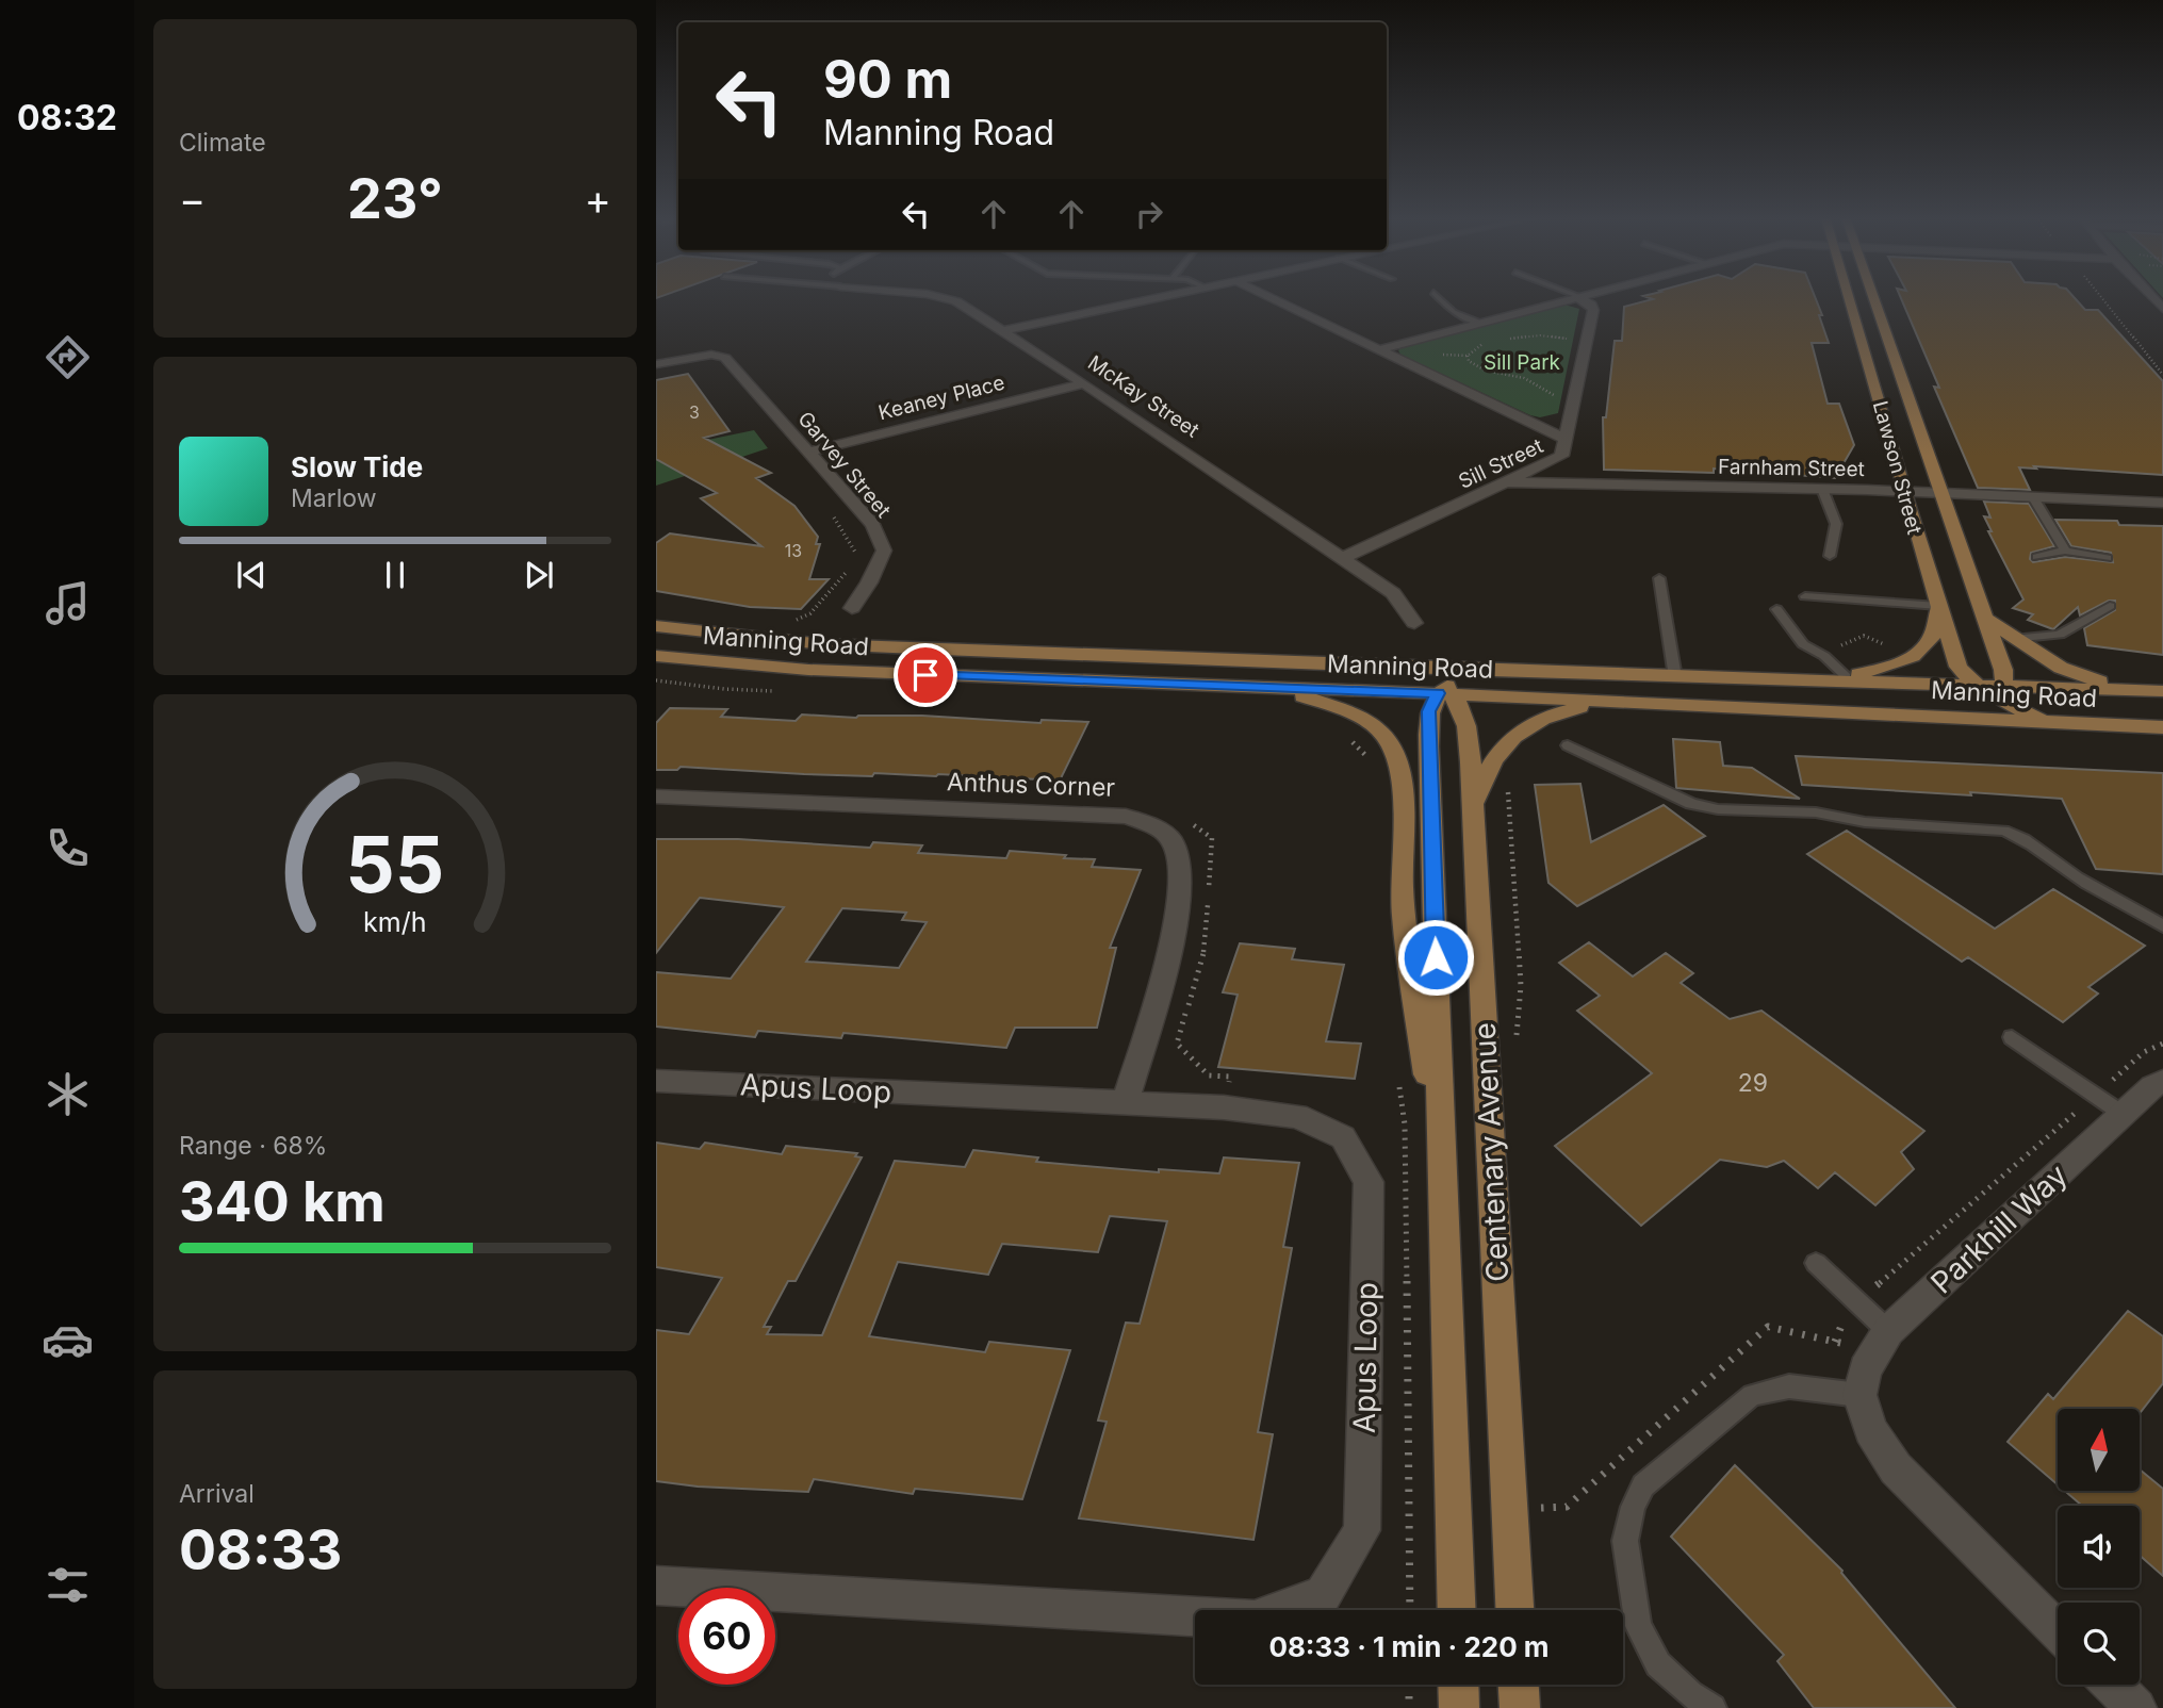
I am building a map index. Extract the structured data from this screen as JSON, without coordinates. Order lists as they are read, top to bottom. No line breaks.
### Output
{"streets":{"main road":["Lawson Street","Manning Road","Centenary Avenue"],"street":["McKay Street","Keaney Place","Sill Street","Garvey Street","Farnham Street","Anthus Corner","Apus Loop","Parkhill Way"]},"crossings":[["McKay Street","Keaney Place"],["McKay Street","Sill Street"],["Keaney Place","Garvey Street"],["Sill Street","Farnham Street"],["Farnham Street","Lawson Street"],["Lawson Street","Manning Road"],["Manning Road","Centenary Avenue"],["Anthus Corner","Apus Loop"]],"parks":["Sill Park"],"house_numbers":["3","13","29"],"north":"top","page":{"tabs":"08:32","tile":["Climate",["Range · 68%","340 km"],["Arrival","08:33"]],"turn":["90 m","Manning Road"],"heat":["−","23°","+"],"song":["Slow Tide","Marlow"],"limit":"60","trip":"08:33 · 1 min · 220 m","gauge":["55","km/h"]}}
